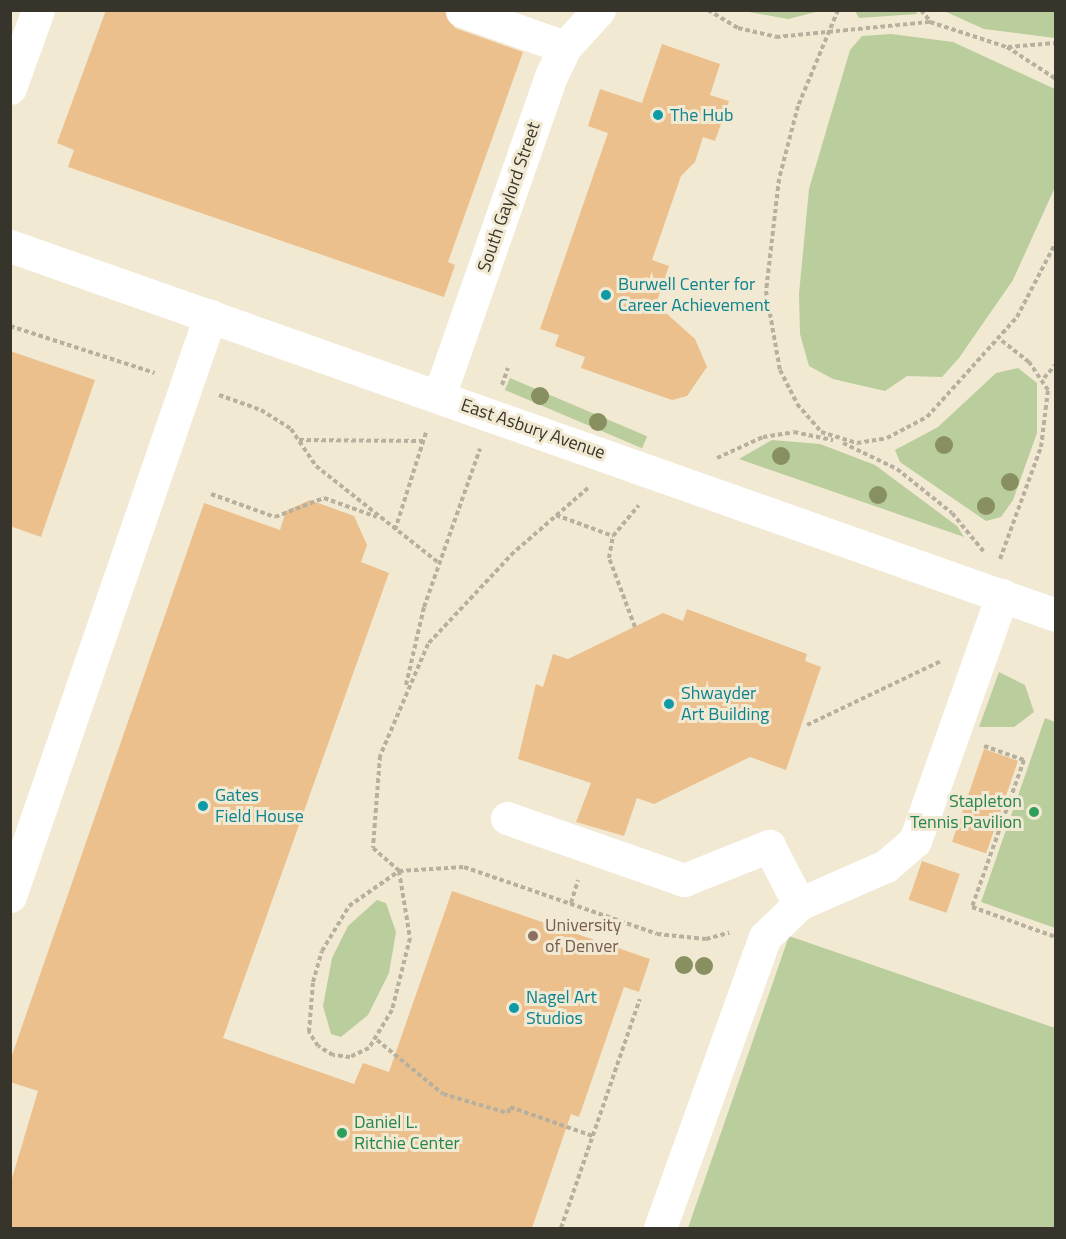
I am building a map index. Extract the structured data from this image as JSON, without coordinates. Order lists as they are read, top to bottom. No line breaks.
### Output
{"streets":{"street":["South Gaylord Street","East Asbury Avenue"]},"crossings":[["South Gaylord Street","East Asbury Avenue"]],"places":["The Hub","Burwell Center for Career Achievement","Shwayder Art Building","Gates Field House","Stapleton Tennis Pavilion","University of Denver","Nagel Art Studios","Daniel L. Ritchie Center"]}
